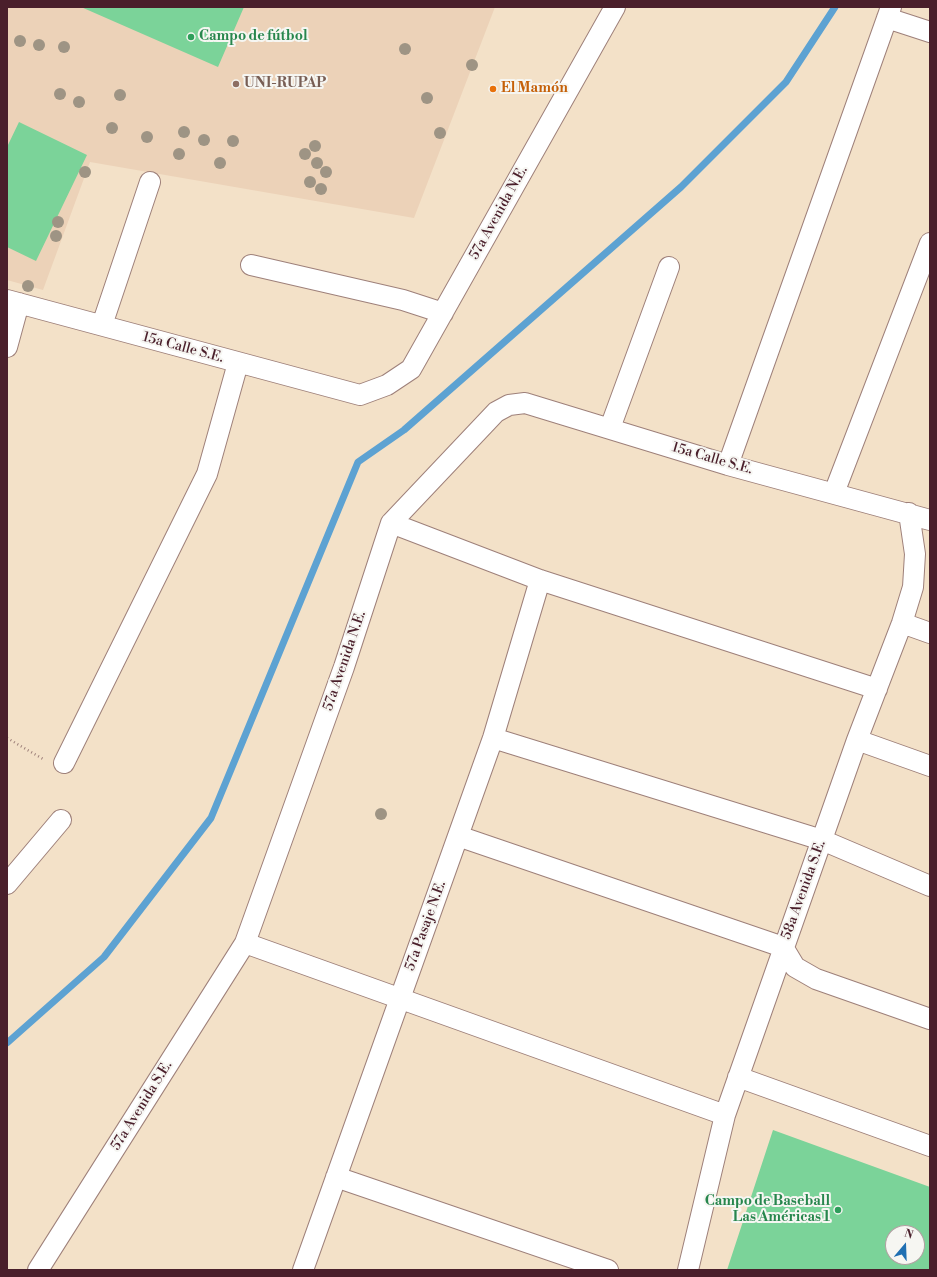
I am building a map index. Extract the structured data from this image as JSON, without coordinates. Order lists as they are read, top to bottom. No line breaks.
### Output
{"streets":{"street":["57a Avenida N.E.","15a Calle S.E.","58a Avenida S.E.","57a Pasaje N.E.","57a Avenida S.E."]},"crossings":[["57a Avenida N.E.","15a Calle S.E."],["57a Avenida N.E.","57a Avenida S.E."],["15a Calle S.E.","58a Avenida S.E."]],"places":["Campo de fútbol","UNI-RUPAP","El Mamón","Campo de Baseball Las Américas 1"],"north":"top"}
